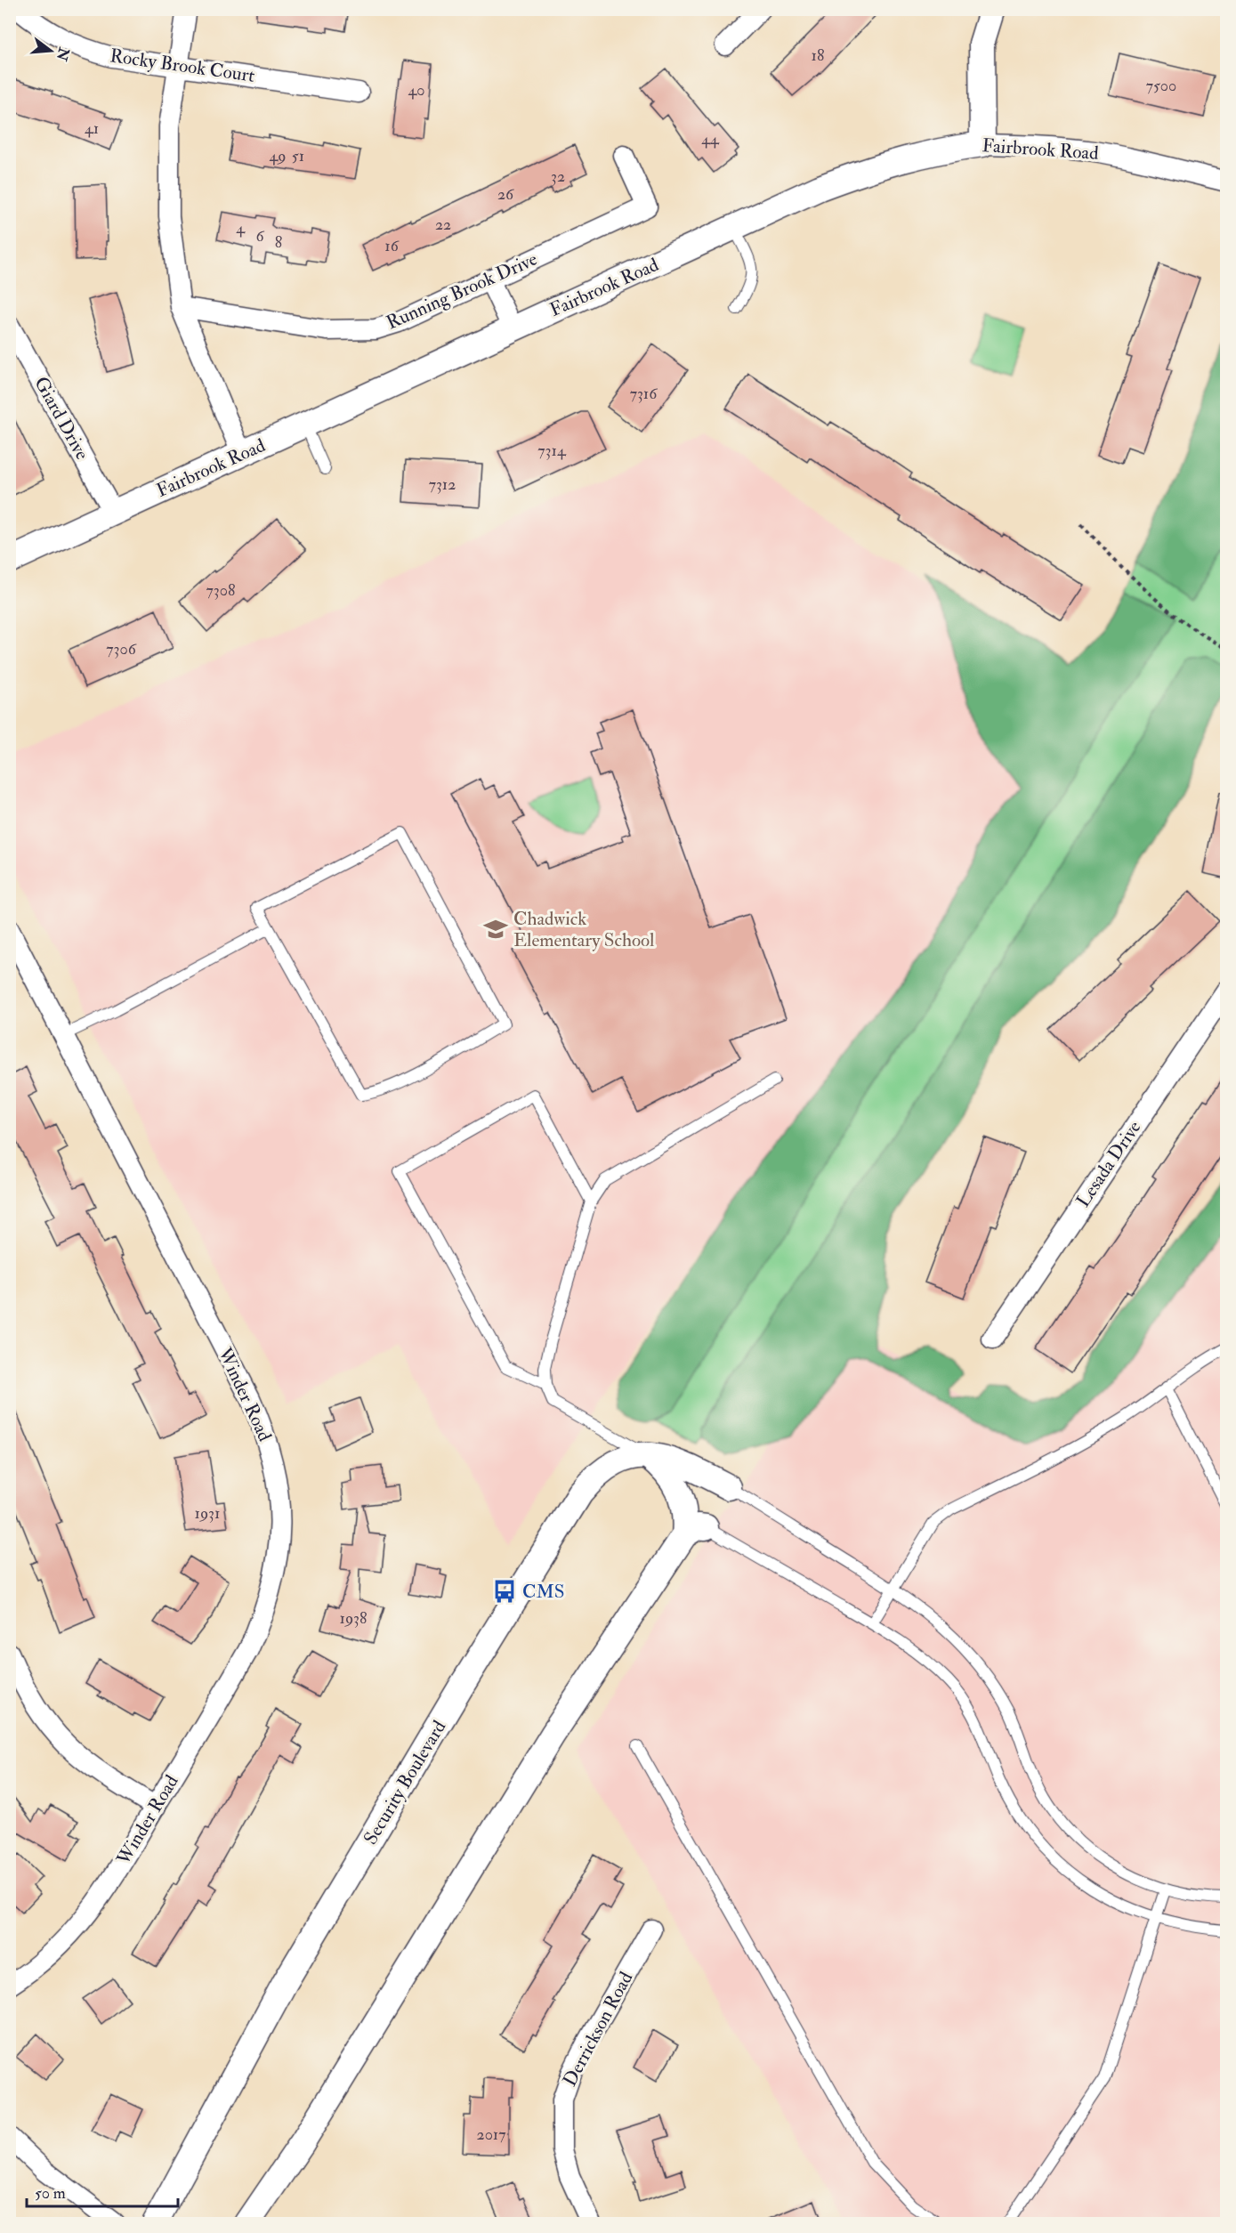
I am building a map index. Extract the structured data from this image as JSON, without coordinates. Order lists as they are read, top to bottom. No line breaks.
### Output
{"streets":{"street":["Rocky Brook Court","Fairbrook Road","Running Brook Drive","Giard Drive","Lesada Drive","Winder Road","Security Boulevard","Derrickson Road"]},"crossings":[["Fairbrook Road","Giard Drive"]],"places":{"school or university":["Chadwick Elementary School"],"bus stop":["CMS"]},"house_numbers":["18","7500","40","41","44","49","51","32","26","22","4","6","8","16","7316","7314","7312","7308","7306","1931","1938","2017"],"scale_bar":"50 m","north":"right"}
